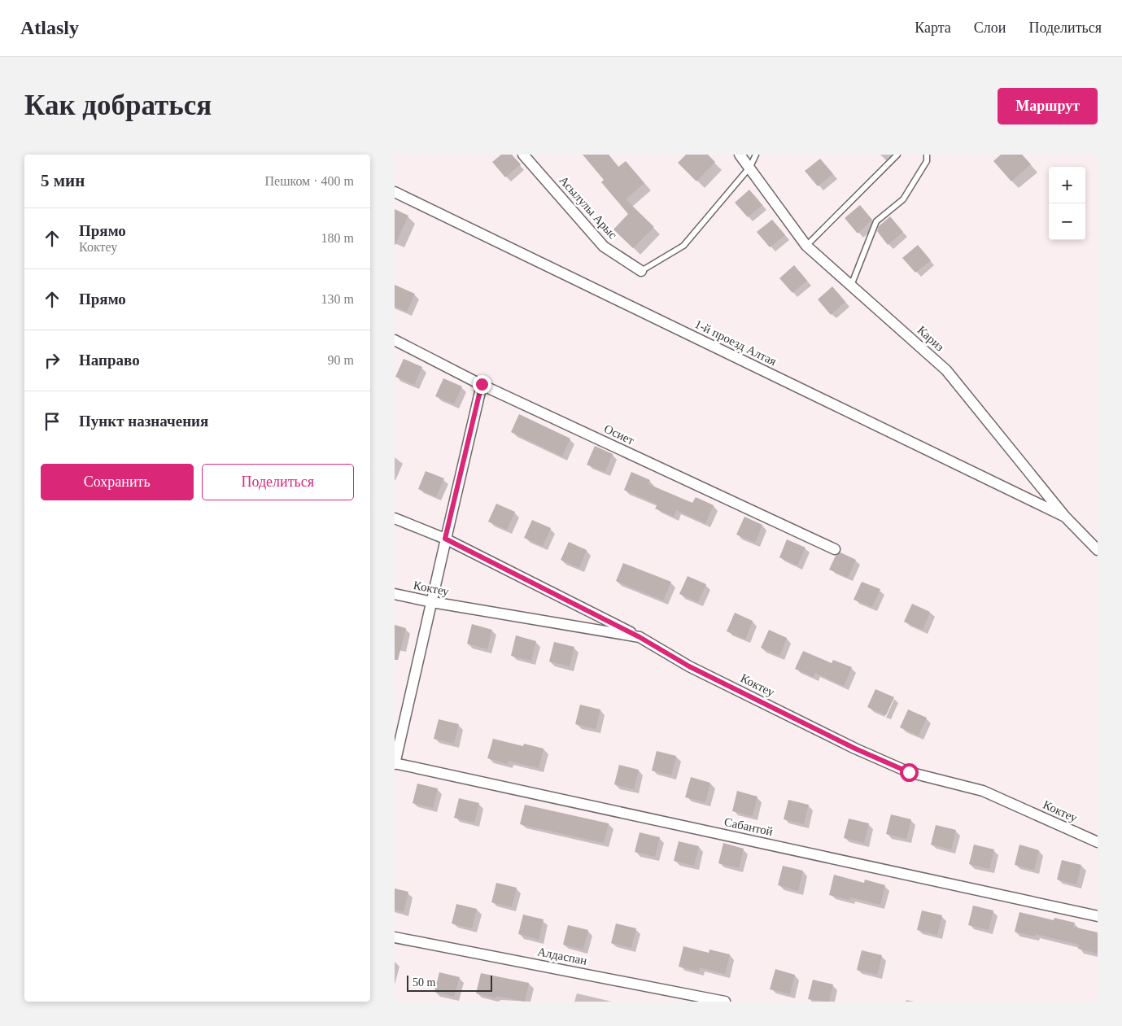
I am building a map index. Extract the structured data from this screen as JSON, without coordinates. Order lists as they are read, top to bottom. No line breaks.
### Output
{"streets":{"street":["Асылулы Арыс","Кариз","1-й проезд Алтая","Осиет","Коктеу","Сабантой","Алдаспан"]},"crossings":[["Кариз","1-й проезд Алтая"]],"scale_bar":"50 m","page":{"header":"Atlasly","nav":["Карта","Слои","Поделиться"],"buttons":["Маршрут",["Сохранить","Поделиться"]],"title":"Как добраться","heading":["5 мин","Пешком · 400 m"],"map_buttons":["+","−"],"list":[["Прямо","Коктеу","180 m"],["Прямо","130 m"],["Направо","90 m"],"Пункт назначения"],"scale":"50 m"}}
